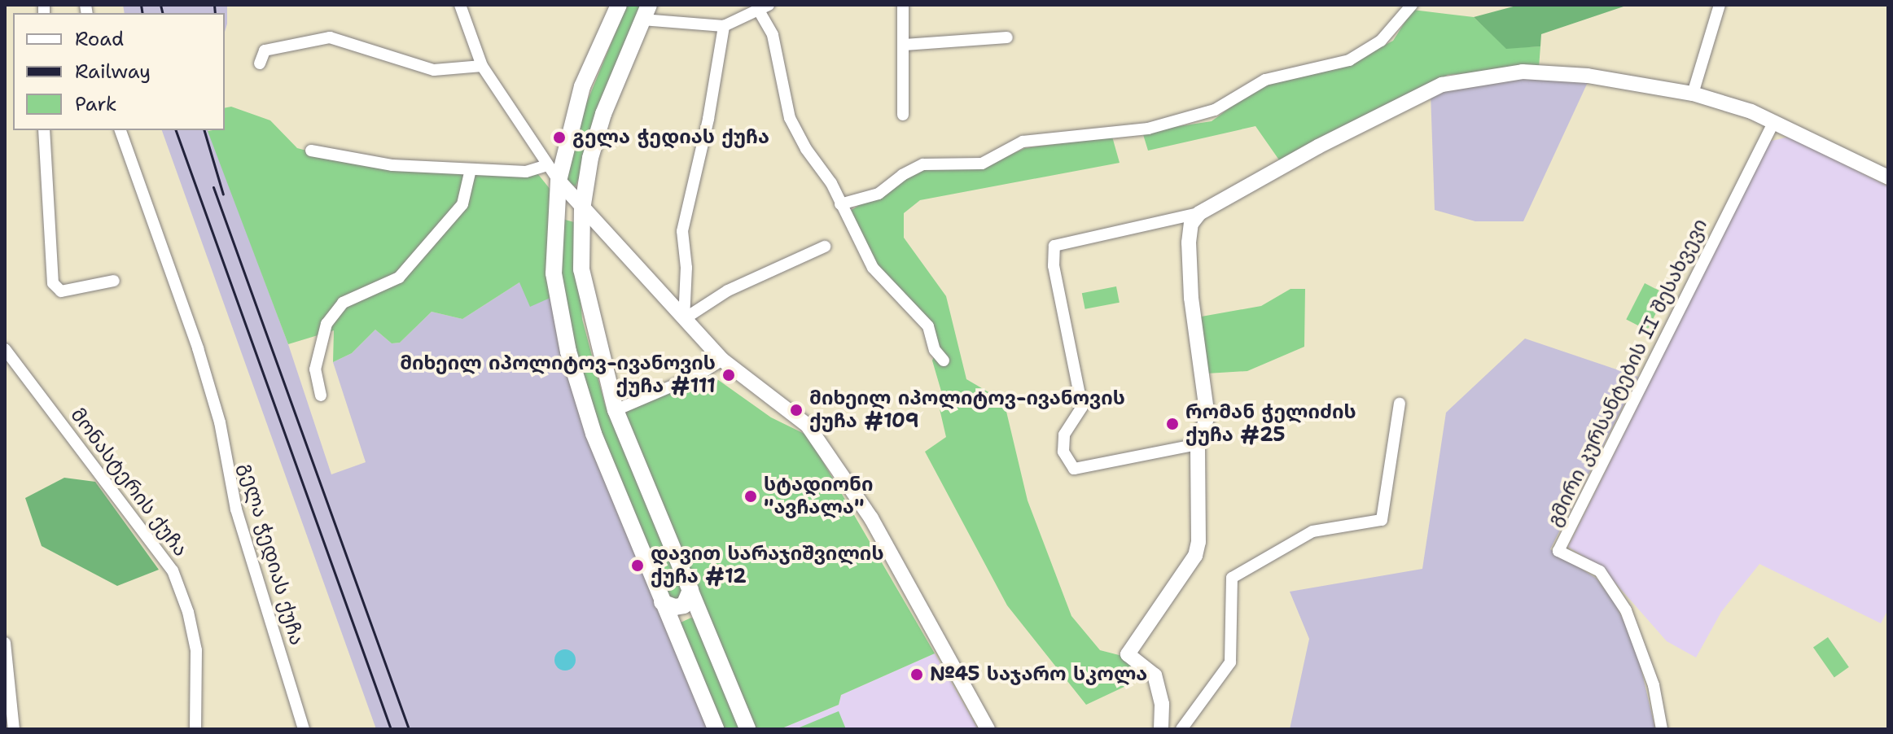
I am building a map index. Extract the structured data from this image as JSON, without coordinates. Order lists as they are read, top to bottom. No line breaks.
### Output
{"streets":{"street":["გმირი კურსანტების II შესახვევი","მონასტერის ქუჩა","გელა ჭედიას ქუჩა"]},"places":["გელა ჭედიას ქუჩა","მიხეილ იპოლიტოვ-ივანოვის ქუჩა #111","მიხეილ იპოლიტოვ-ივანოვის ქუჩა #109","რომან ჭელიძის ქუჩა #25","სტადიონი \"ავჩალა\"","დავით სარაჯიშვილის ქუჩა #12","№45 საჯარო სკოლა"],"legend":["Road","Railway","Park"]}
